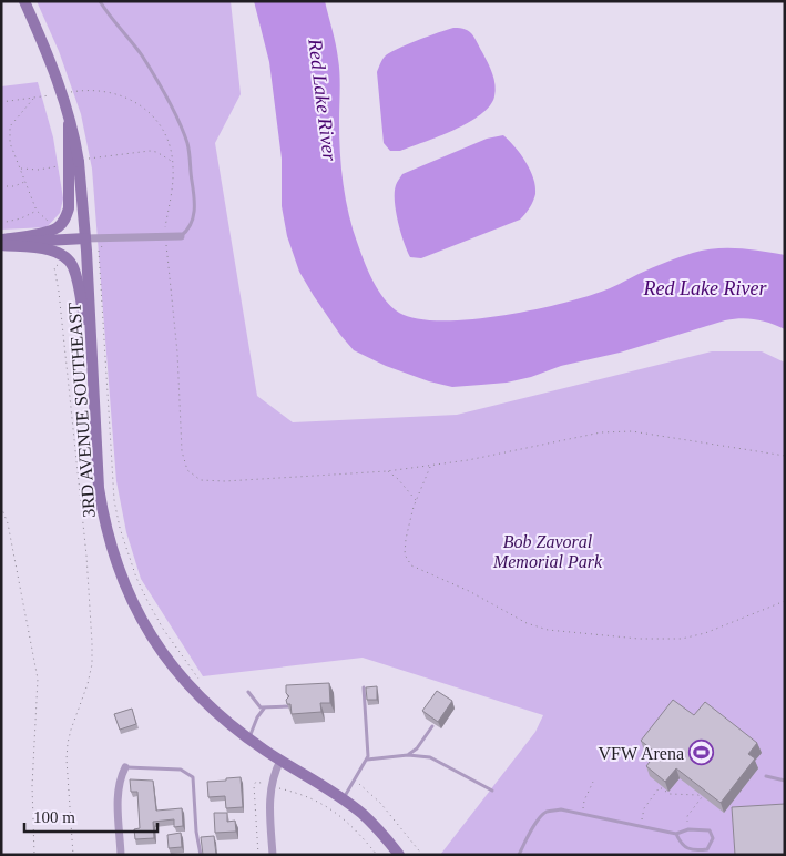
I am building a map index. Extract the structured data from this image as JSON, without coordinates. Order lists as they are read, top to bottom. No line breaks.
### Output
{"streets":{"street":["3RD AVENUE SOUTHEAST"]},"water":["Red Lake River"],"parks":["Bob Zavoral Memorial Park"],"places":{"sports":["VFW Arena"]},"scale_bar":"100 m"}
